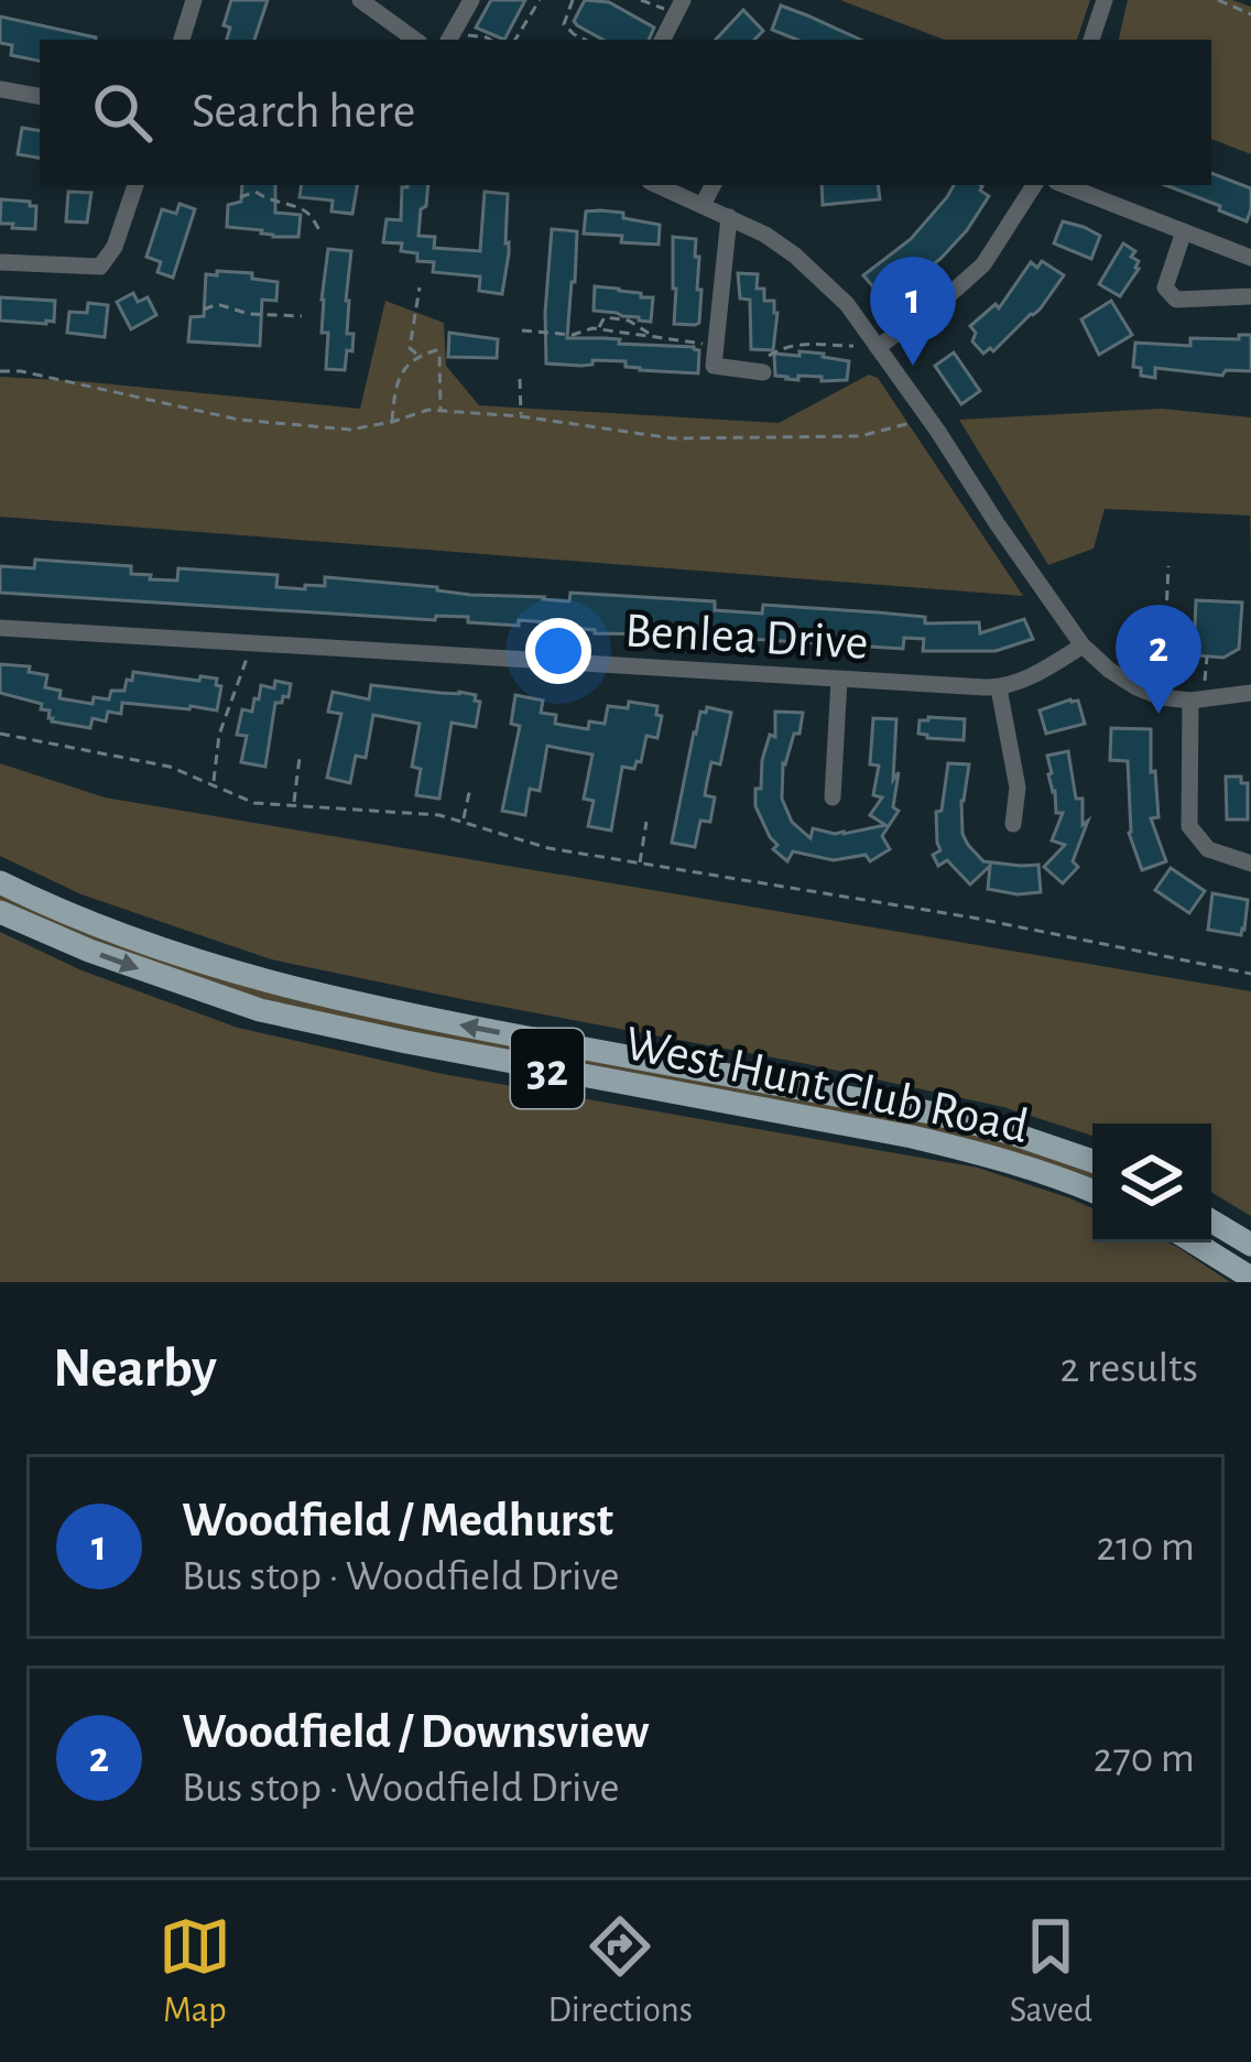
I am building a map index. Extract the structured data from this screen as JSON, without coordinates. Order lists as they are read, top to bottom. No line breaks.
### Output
{"streets":{"main road":["32","West Hunt Club Road"],"street":["Benlea Drive"]},"page":{"search":"Search here","pins":["1","2"],"heading":["Nearby","2 results"],"list":[{"mark":"1","name":"Woodfield / Medhurst","note":"Bus stop · Woodfield Drive","value":"210 m"},{"mark":"2","name":"Woodfield / Downsview","note":"Bus stop · Woodfield Drive","value":"270 m"}],"nav":["Map","Directions","Saved"]}}
